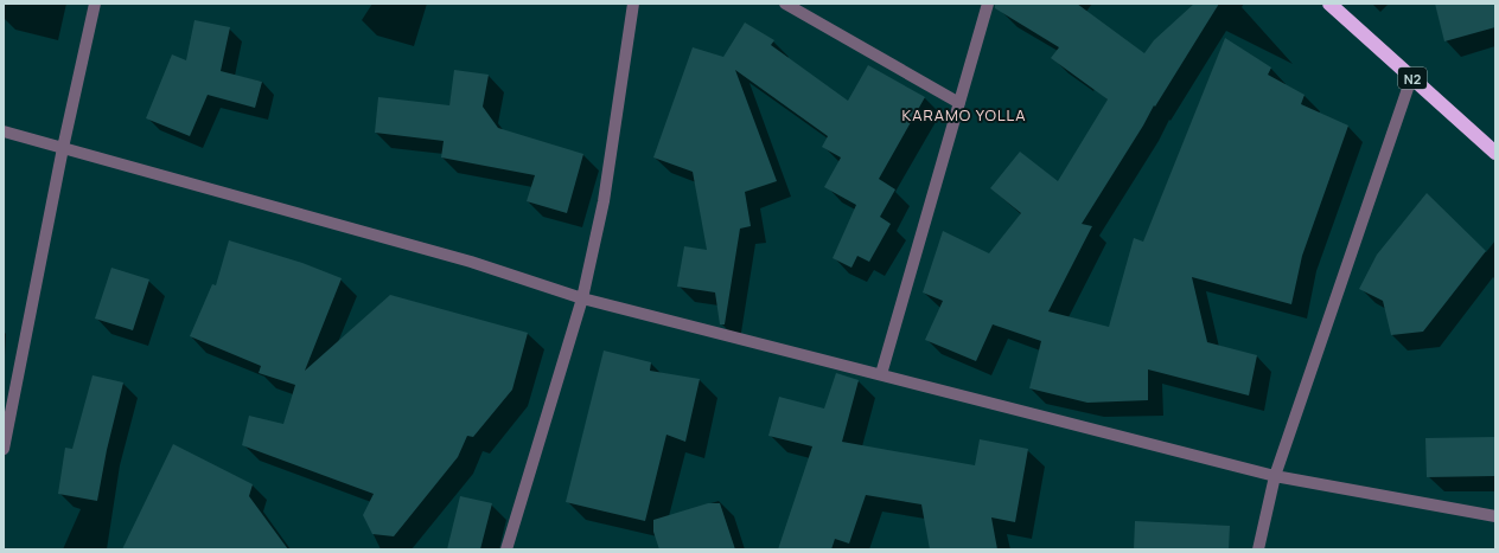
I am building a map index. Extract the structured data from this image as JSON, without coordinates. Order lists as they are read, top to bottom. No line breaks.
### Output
{"streets":{"highway":["N2"]},"districts":["KARAMO YOLLA"]}
